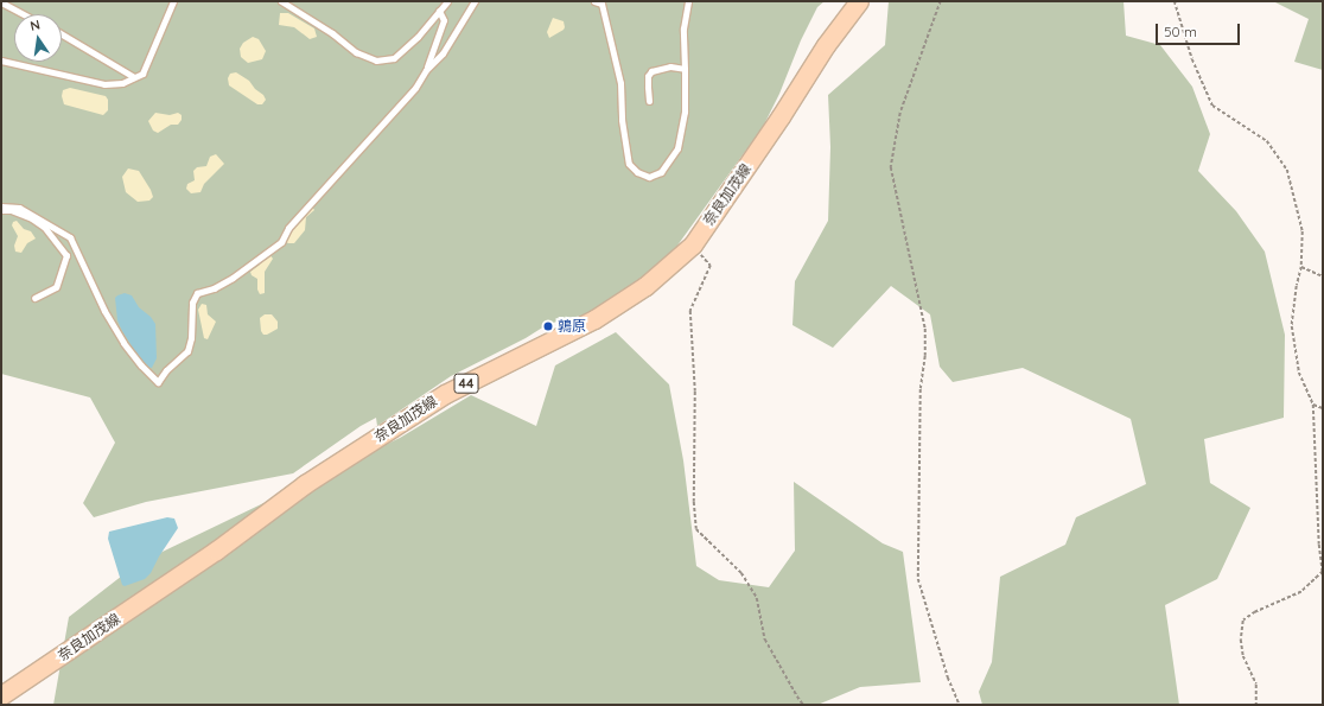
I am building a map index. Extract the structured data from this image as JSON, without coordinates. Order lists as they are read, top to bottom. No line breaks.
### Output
{"streets":{"main road":["奈良加茂線","44"]},"places":["鶉原"],"scale_bar":"50 m","north":"top"}
